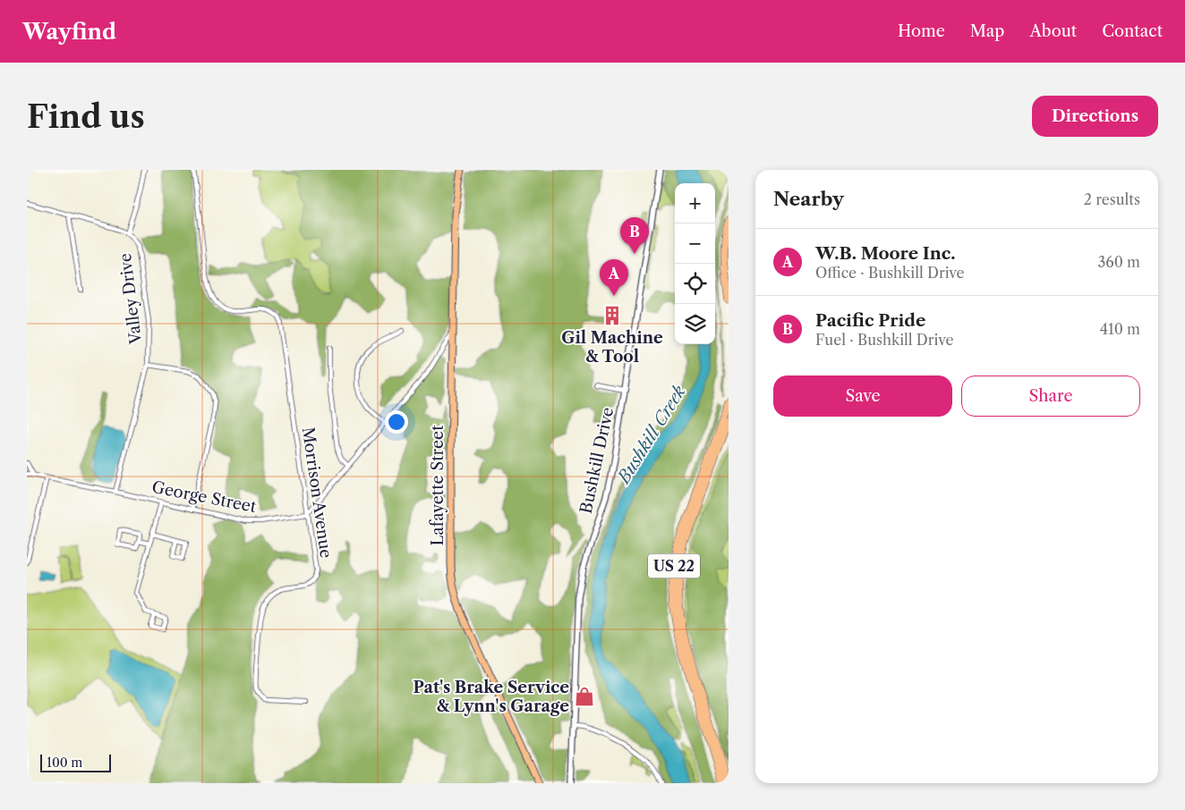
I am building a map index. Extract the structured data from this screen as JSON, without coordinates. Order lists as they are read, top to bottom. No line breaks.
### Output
{"streets":{"highway":["US 22"],"main road":["Lafayette Street"],"street":["Valley Drive","Bushkill Drive","Morrison Avenue","George Street"]},"crossings":[["Valley Drive","George Street"],["Morrison Avenue","George Street"]],"water":["Bushkill Creek"],"places":{"building":["Gil Machine & Tool"],"shop":["Pat's Brake Service & Lynn's Garage"]},"scale_bar":"100 m","page":{"header":"Wayfind","nav":["Home","Map","About","Contact"],"buttons":["Directions",["Save","Share"]],"title":"Find us","heading":["Nearby","2 results"],"map_buttons":["+","−"],"pins":["B","A"],"list":[{"mark":"A","name":"W.B. Moore Inc.","note":"Office · Bushkill Drive","value":"360 m"},{"mark":"B","name":"Pacific Pride","note":"Fuel · Bushkill Drive","value":"410 m"}],"scale":"100 m"}}
